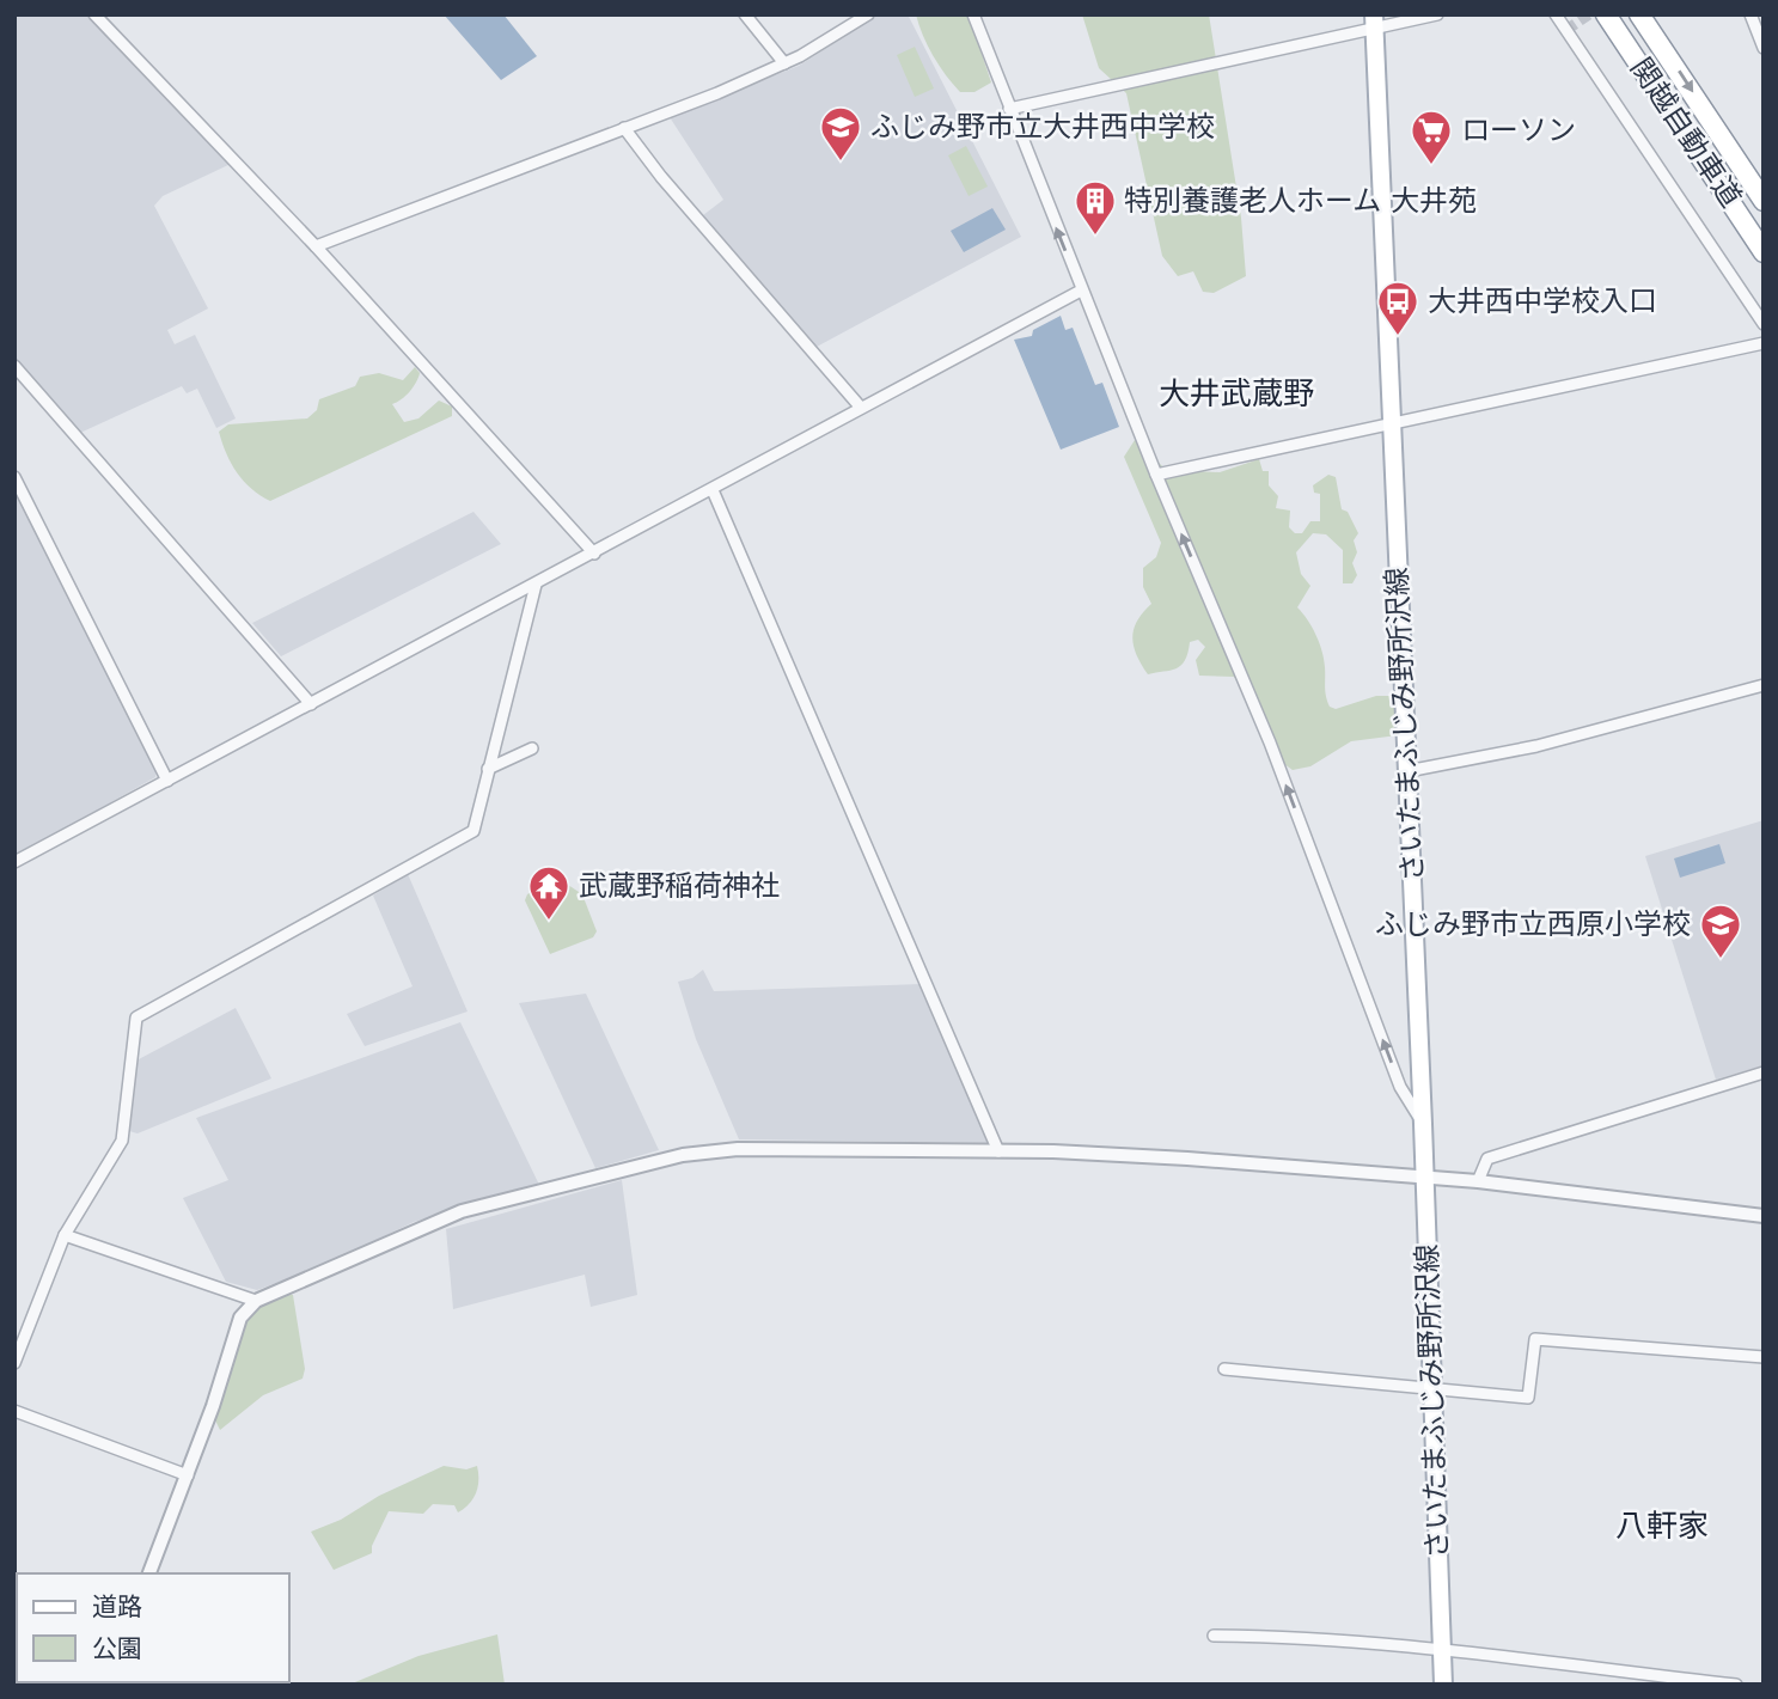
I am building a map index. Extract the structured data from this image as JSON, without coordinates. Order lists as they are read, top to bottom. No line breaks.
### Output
{"streets":{"highway":["関越自動車道"],"main road":["さいたまふじみ野所沢線"]},"districts":["大井武蔵野","八軒家"],"places":{"school or university":["ふじみ野市立大井西中学校","ふじみ野市立西原小学校"],"supermarket":["ローソン"],"building":["特別養護老人ホーム 大井苑"],"bus stop":["大井西中学校入口"],"temple":["武蔵野稲荷神社"]},"legend":["道路","公園"]}
